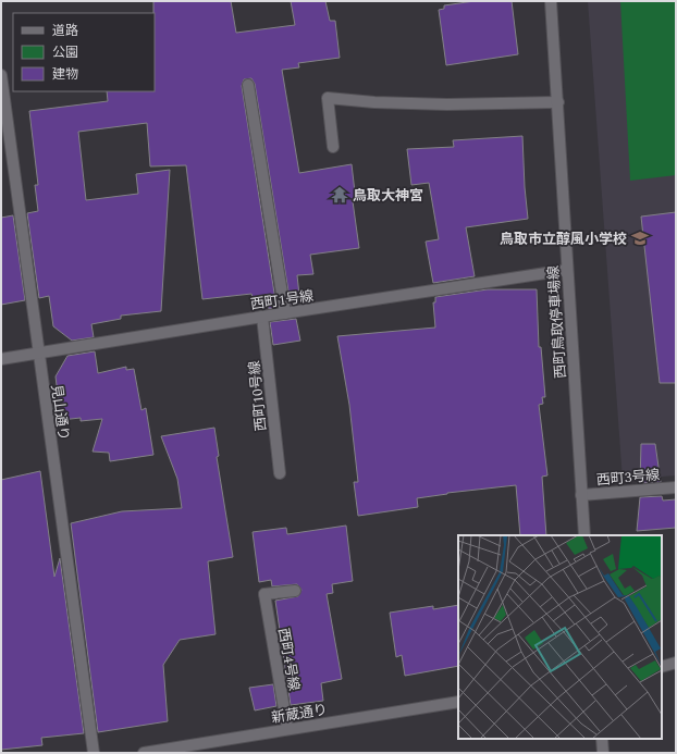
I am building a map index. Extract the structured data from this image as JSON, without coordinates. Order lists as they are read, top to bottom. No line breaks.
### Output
{"streets":{"street":["西町1号線","西町鳥取停車場線","西町10号線","見山通り","西町3号線","西町4号線","新蔵通り"]},"crossings":[["西町1号線","西町鳥取停車場線"],["西町1号線","西町10号線"],["西町1号線","見山通り"],["西町鳥取停車場線","西町3号線"],["西町4号線","新蔵通り"]],"places":{"temple":["鳥取大神宮"],"school or university":["鳥取市立醇風小学校"]},"legend":["道路","公園","建物"]}
